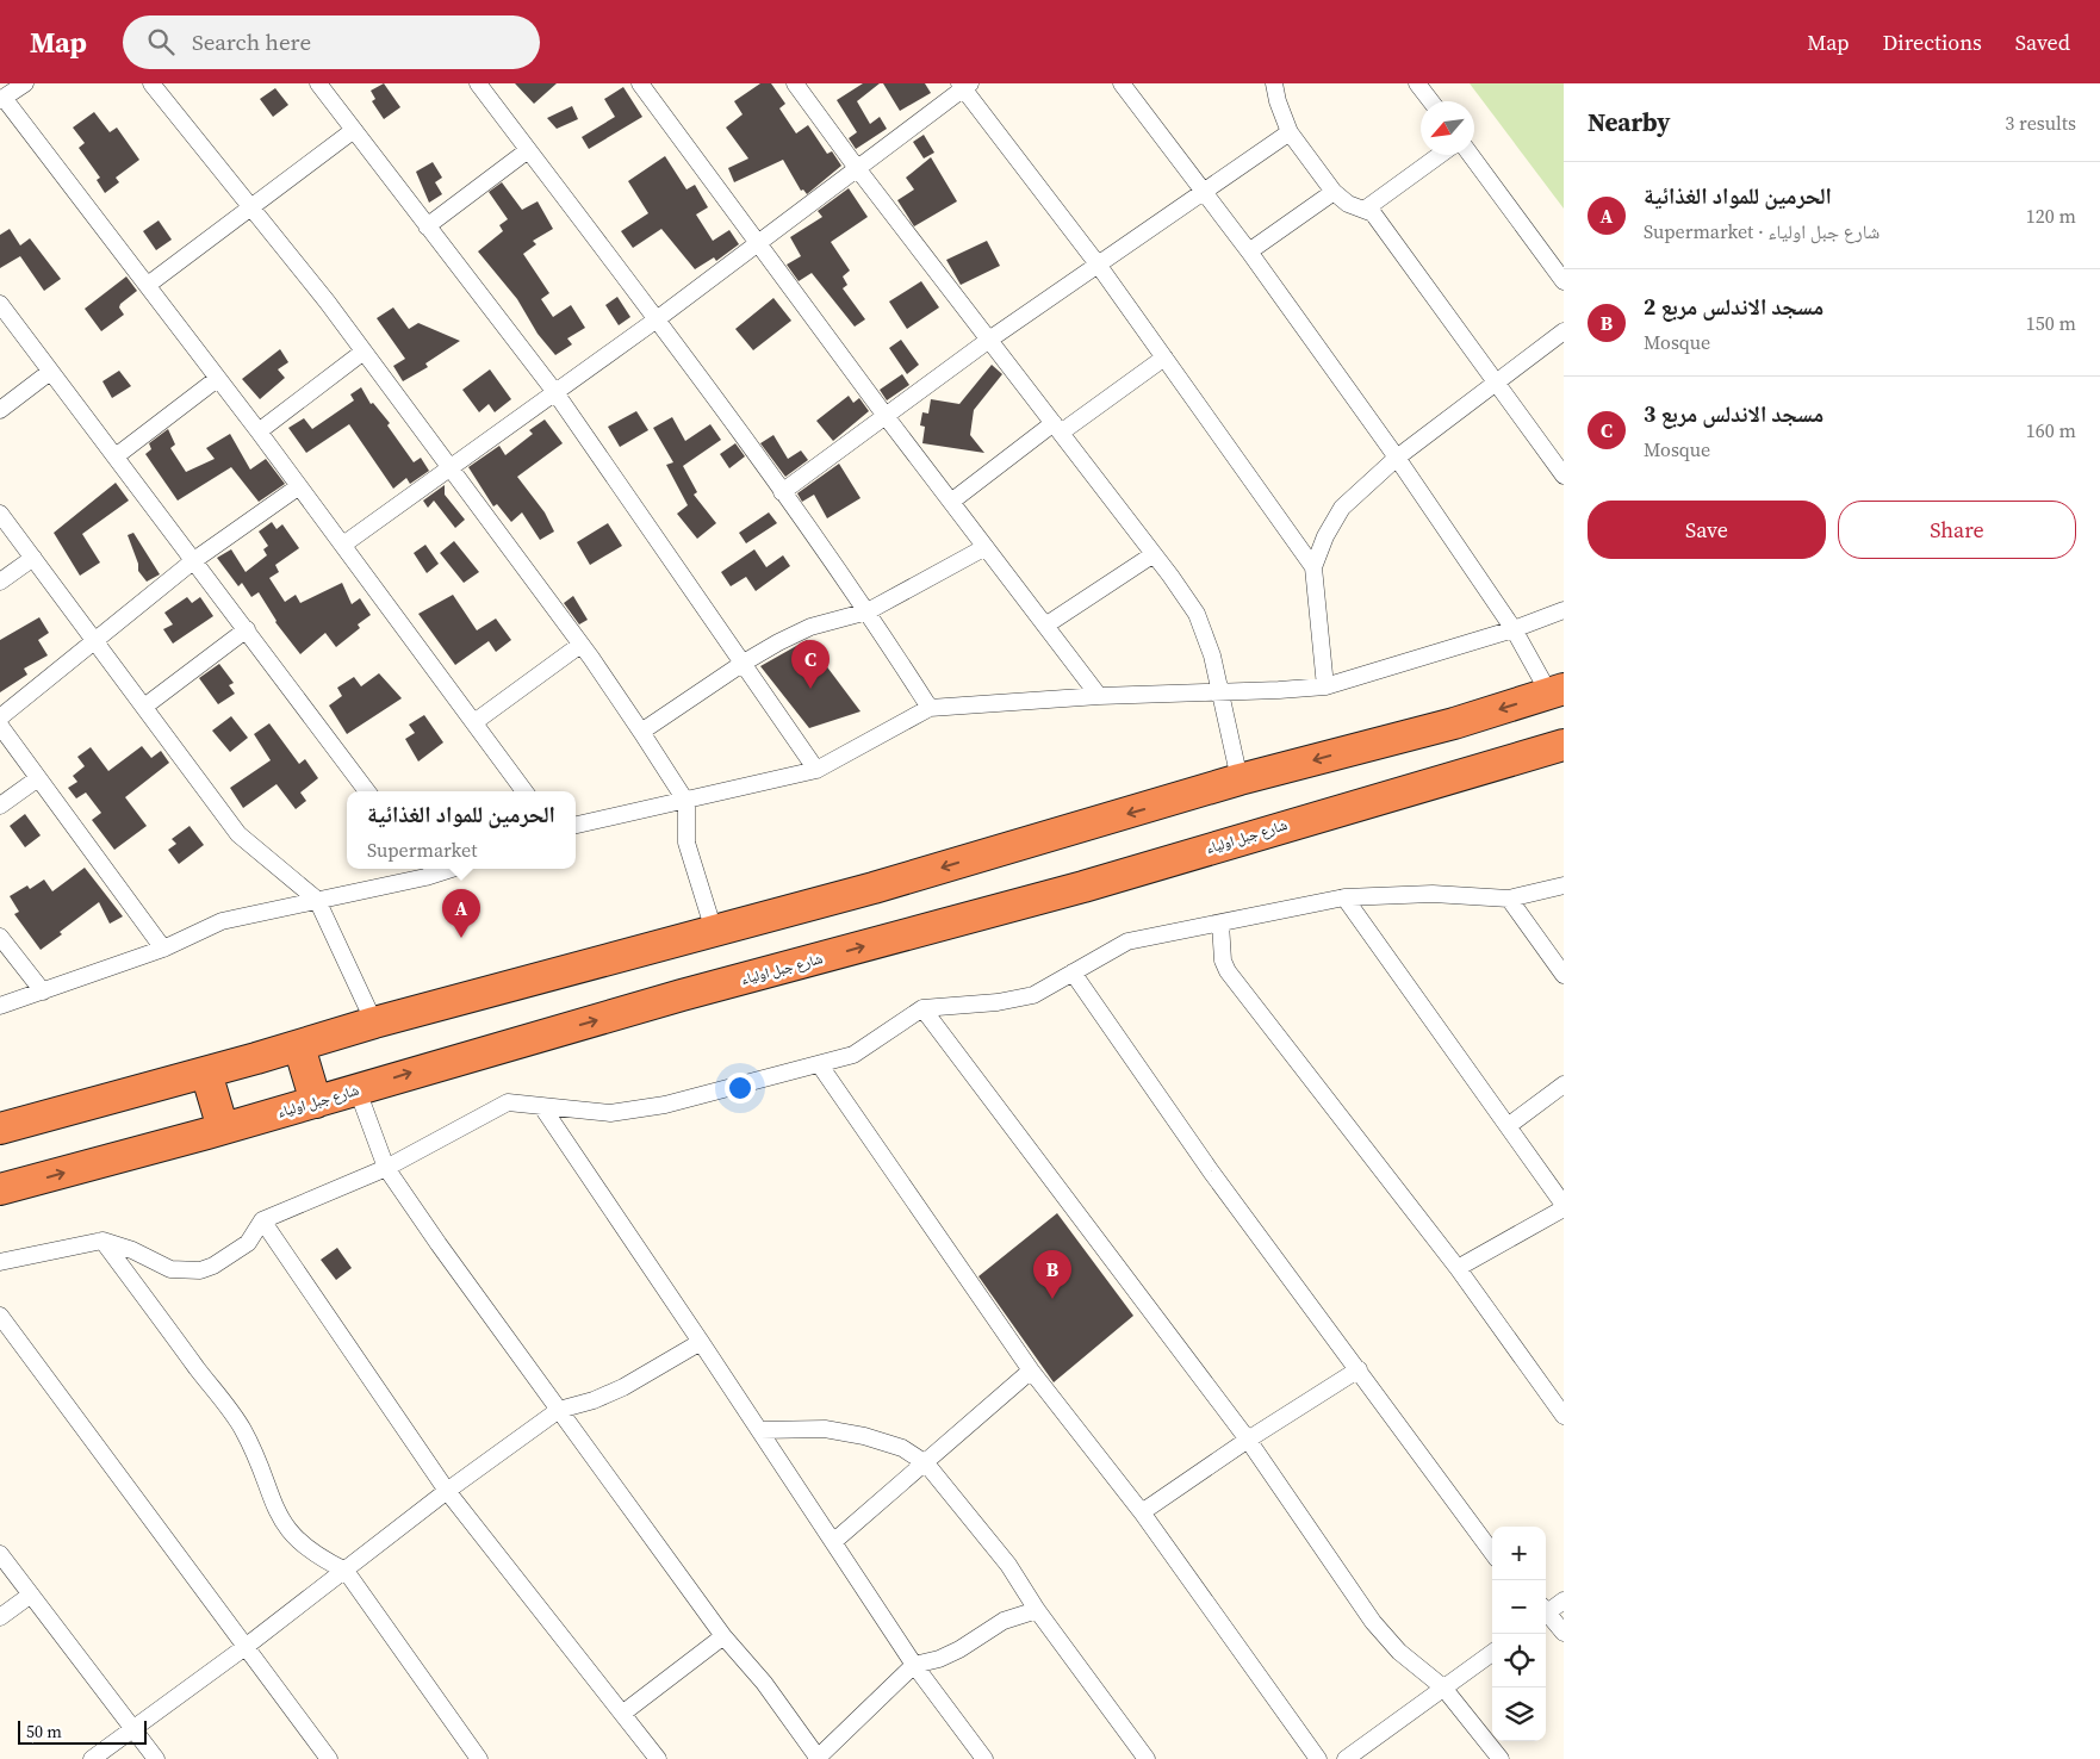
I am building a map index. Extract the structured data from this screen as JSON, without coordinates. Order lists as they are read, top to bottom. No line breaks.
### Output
{"streets":{"highway":["شارع جبل اولياء"]},"scale_bar":"50 m","north":"bottom left","page":{"header":"Map","search":"Search here","nav":["Map","Directions","Saved"],"heading":["Nearby","3 results"],"list":[{"mark":"A","name":"الحرمين للمواد الغذائية","note":"Supermarket · شارع جبل اولياء","value":"120 m"},{"mark":"B","name":"مسجد الاندلس مربع 2","note":"Mosque","value":"150 m"},{"mark":"C","name":"مسجد الاندلس مربع 3","note":"Mosque","value":"160 m"}],"buttons":["Save","Share"],"pins":["C","A","B"],"popup":["الحرمين للمواد الغذائية","Supermarket"],"map_buttons":["+","−"],"scale":"50 m"}}
